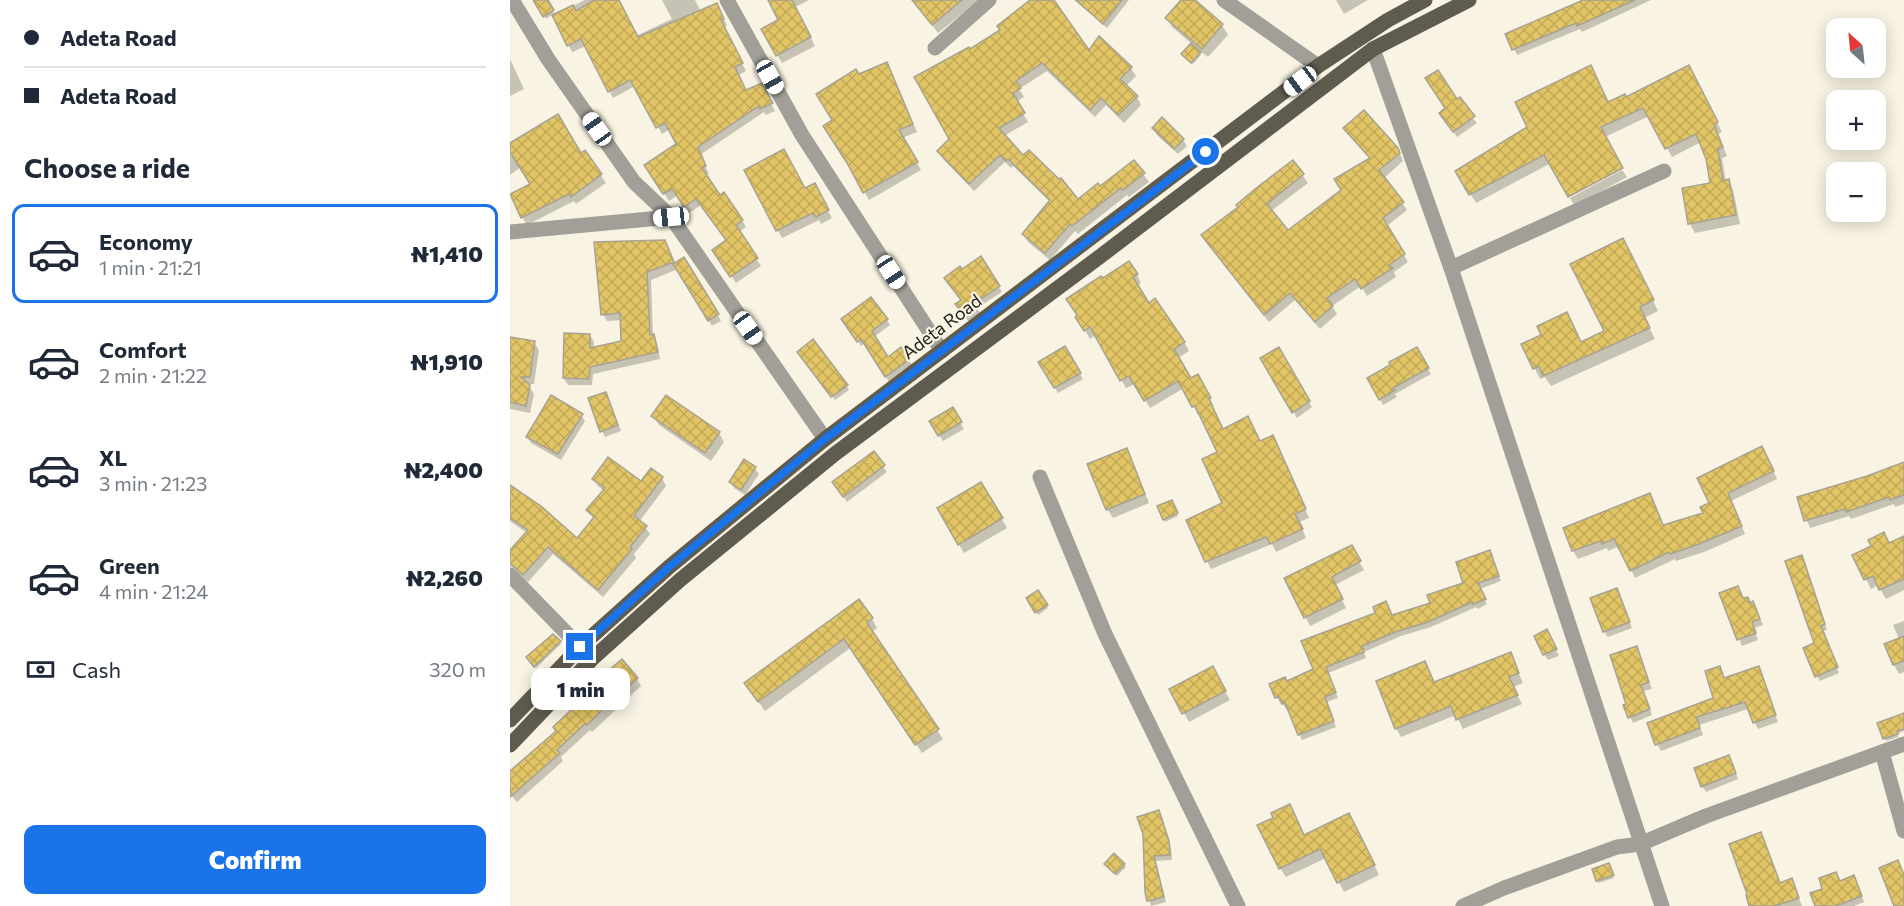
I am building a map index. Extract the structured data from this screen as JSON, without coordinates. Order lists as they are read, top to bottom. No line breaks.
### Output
{"streets":{"main road":["Adeta Road"]},"north":"top left","page":{"banner":["Adeta Road","Adeta Road"],"map_buttons":["+","−"],"heading":"Choose a ride","list":[{"name":"Economy","note":"1 min · 21:21","value":"₦1,410"},{"name":"Comfort","note":"2 min · 21:22","value":"₦1,910"},{"name":"XL","note":"3 min · 21:23","value":"₦2,400"},{"name":"Green","note":"4 min · 21:24","value":"₦2,260"}],"pay":["Cash","320 m"],"bubble":"1 min","buttons":"Confirm"}}
